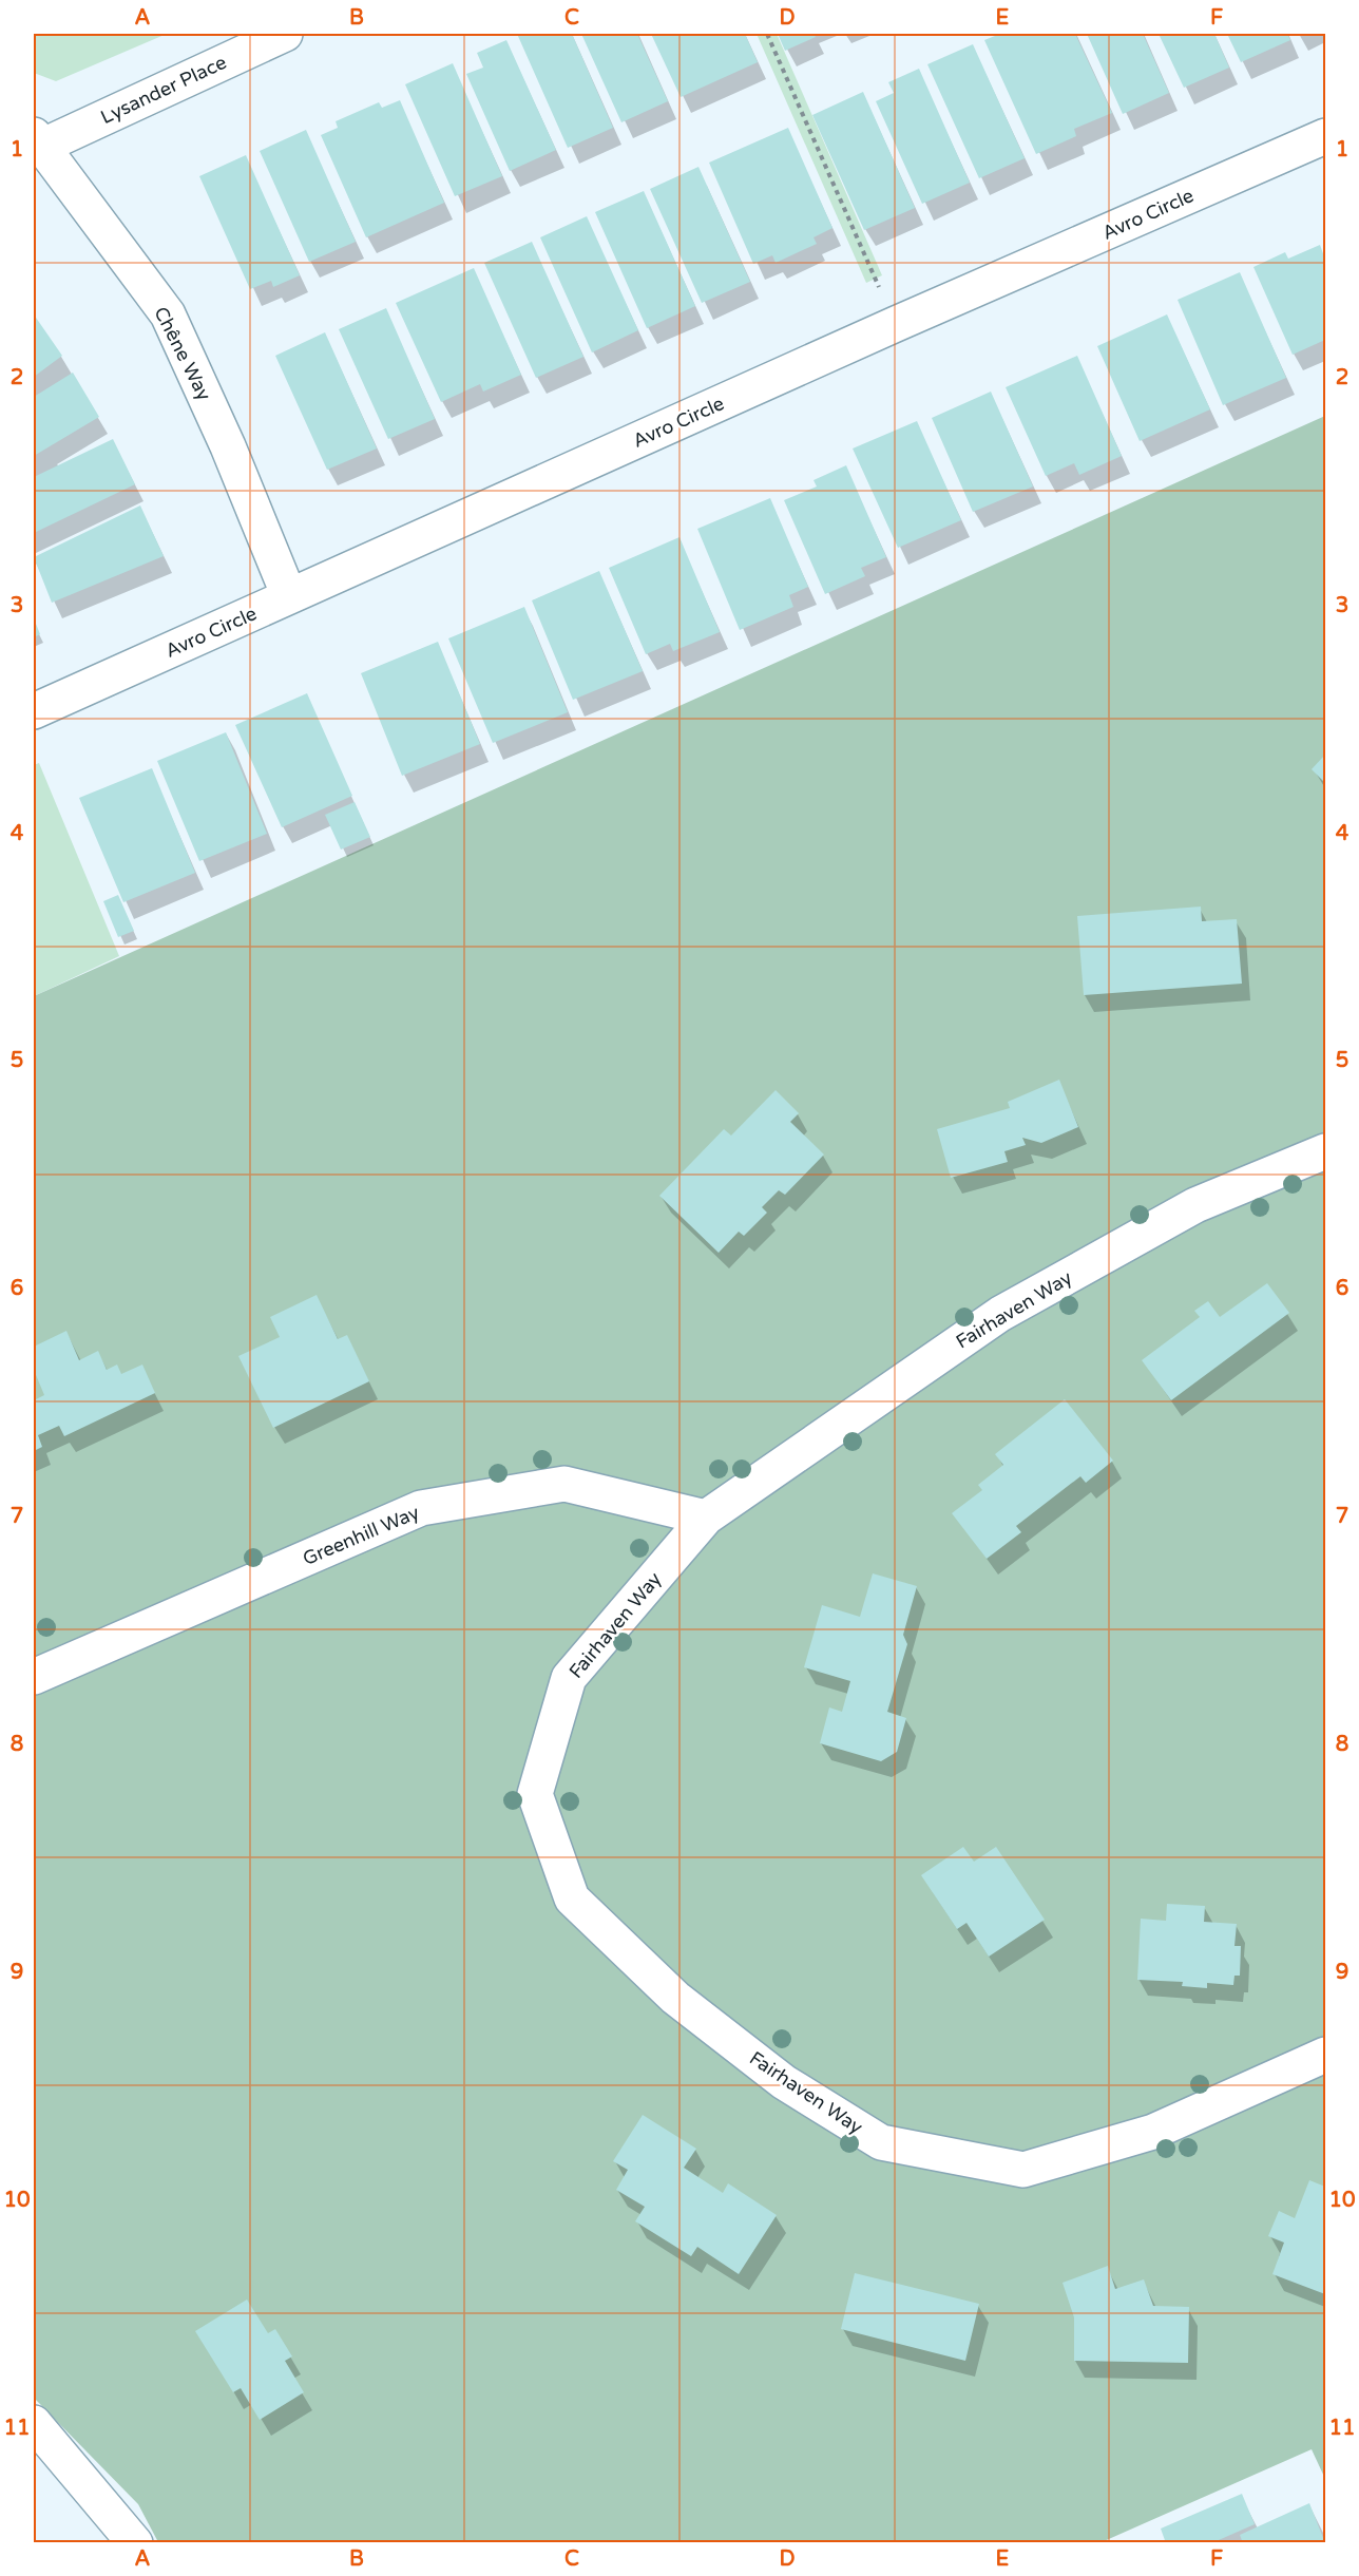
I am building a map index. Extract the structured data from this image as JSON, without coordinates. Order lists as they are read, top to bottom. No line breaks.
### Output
{"streets":{"street":["Lysander Place","Avro Circle","Chêne Way","Fairhaven Way","Greenhill Way"]},"crossings":[["Lysander Place","Chêne Way"],["Avro Circle","Chêne Way"],["Fairhaven Way","Greenhill Way"]],"grid":{"columns":["A","B","C","D","E","F"],"rows":["1","2","3","4","5","6","7","8","9","10","11"]}}
